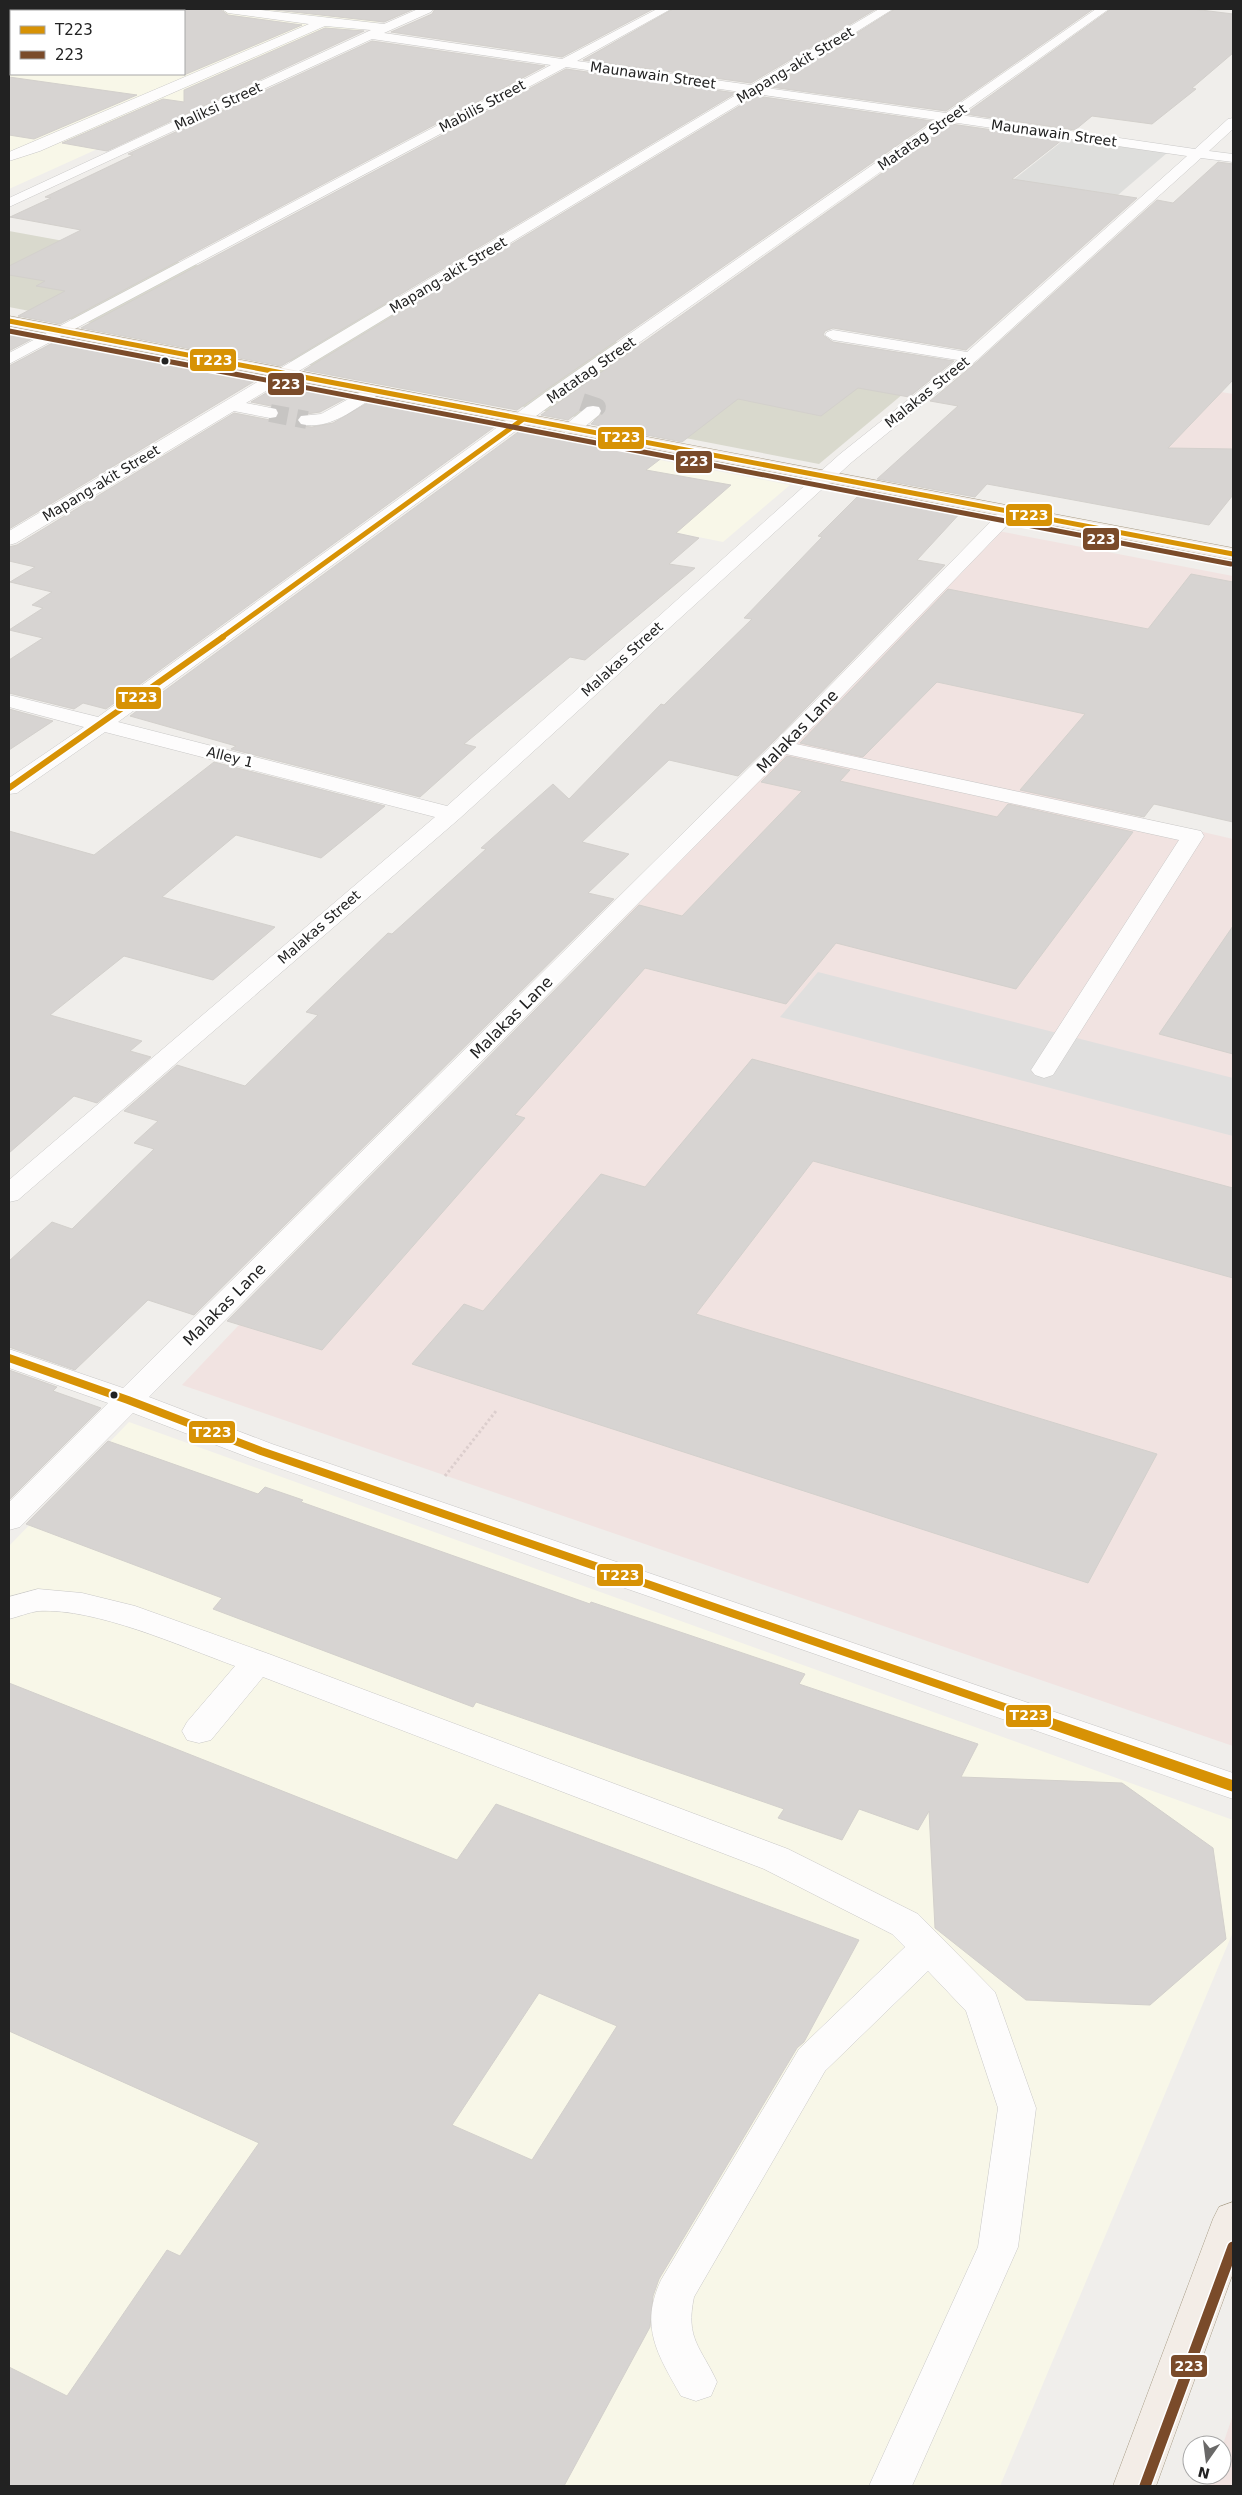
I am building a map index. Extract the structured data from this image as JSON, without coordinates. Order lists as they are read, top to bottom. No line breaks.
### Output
{"streets":{"street":["Mapang-akit Street","Maunawain Street","Maliksi Street","Mabilis Street","Matatag Street","Malakas Street","Malakas Lane","Alley 1"]},"crossings":[["Mapang-akit Street","Maunawain Street"],["Maunawain Street","Maliksi Street"],["Maunawain Street","Mabilis Street"],["Maunawain Street","Matatag Street"],["Maunawain Street","Malakas Street"],["Matatag Street","Alley 1"],["Malakas Street","Alley 1"]],"lines":["transit line T223","transit line 223"],"legend":["T223","223"],"north":"bottom"}
